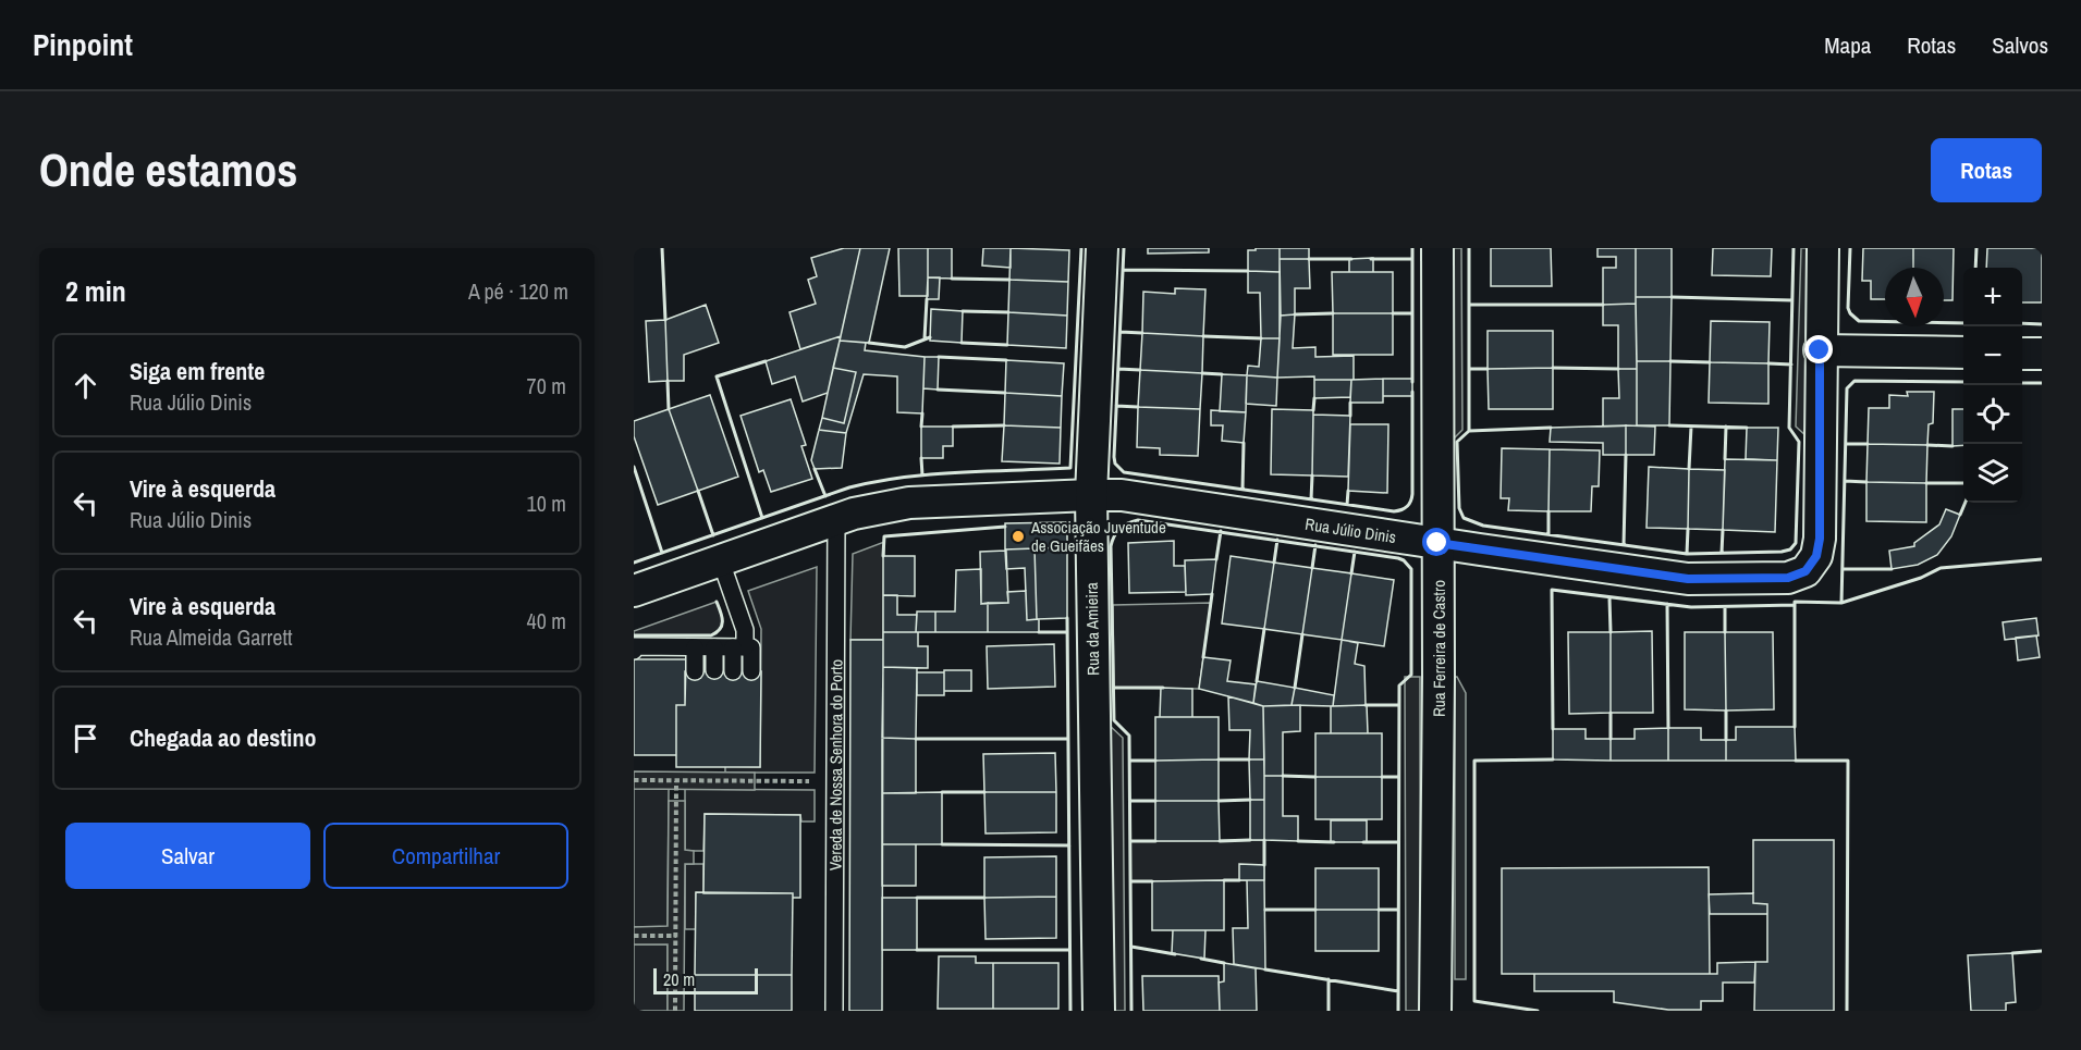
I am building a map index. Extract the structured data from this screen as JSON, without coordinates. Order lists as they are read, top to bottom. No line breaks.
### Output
{"streets":{"street":["Rua Júlio Dinis","Rua da Amieira","Rua Ferreira de Castro"],"lane":["Vereda de Nossa Senhora do Porto"]},"crossings":[["Rua Júlio Dinis","Rua da Amieira"],["Rua Júlio Dinis","Rua Ferreira de Castro"],["Rua Júlio Dinis","Vereda de Nossa Senhora do Porto"]],"places":["Associação Juventude de Gueifães"],"scale_bar":"20 m","north":"bottom","page":{"header":"Pinpoint","nav":["Mapa","Rotas","Salvos"],"buttons":["Rotas",["Salvar","Compartilhar"]],"title":"Onde estamos","heading":["2 min","A pé · 120 m"],"map_buttons":["+","−"],"list":[["Siga em frente","Rua Júlio Dinis","70 m"],["Vire à esquerda","Rua Júlio Dinis","10 m"],["Vire à esquerda","Rua Almeida Garrett","40 m"],"Chegada ao destino"],"scale":"20 m"}}
